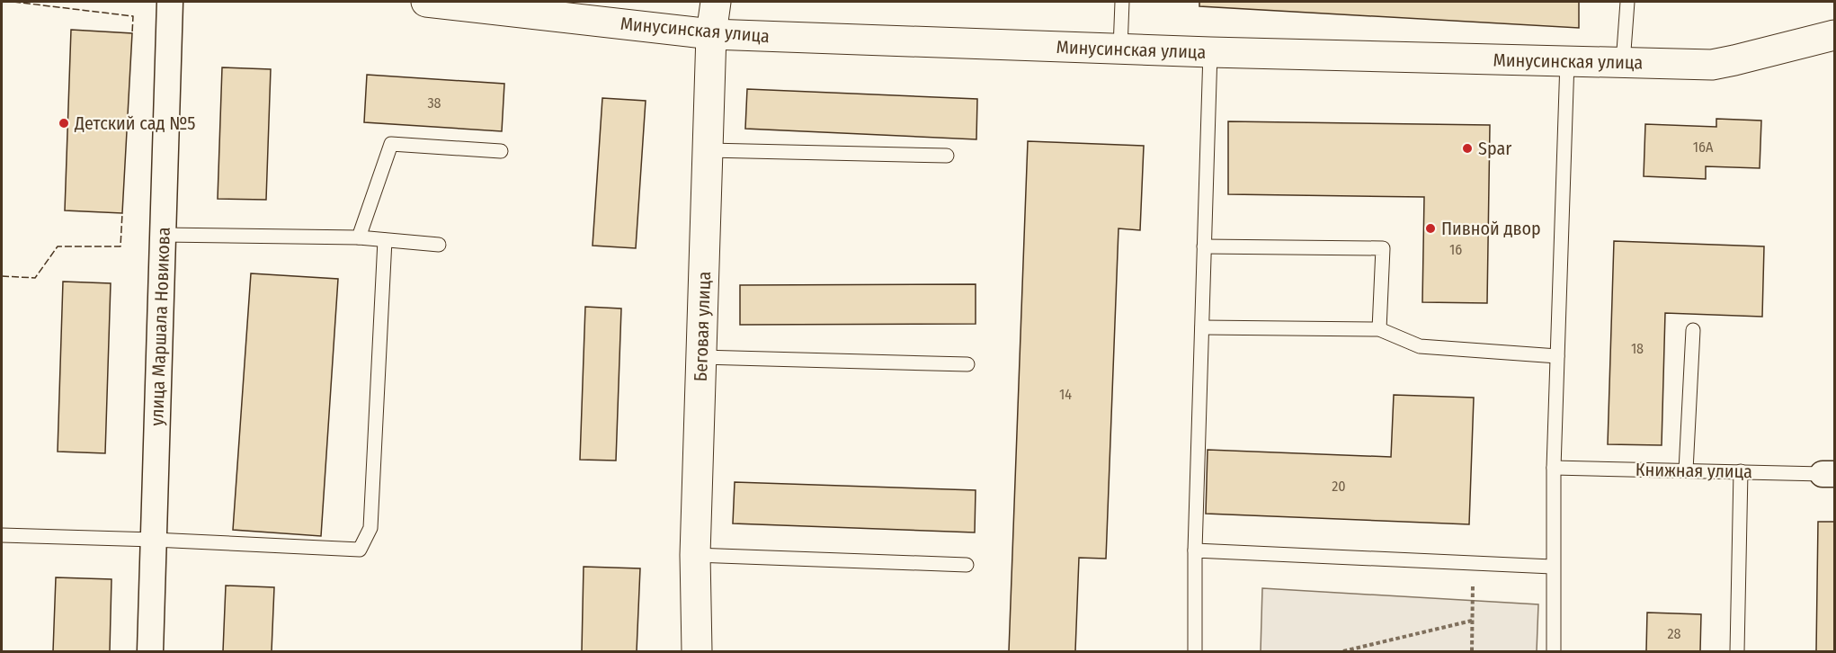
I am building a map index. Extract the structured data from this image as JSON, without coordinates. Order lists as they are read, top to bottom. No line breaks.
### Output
{"streets":{"street":["Минусинская улица","улица Маршала Новикова","Беговая улица"],"lane":["Книжная улица"]},"crossings":[["Минусинская улица","Беговая улица"]],"places":["Детский сад №5","Spar","Пивной двор"],"house_numbers":["38","16А","16","18","14","20","28"]}
